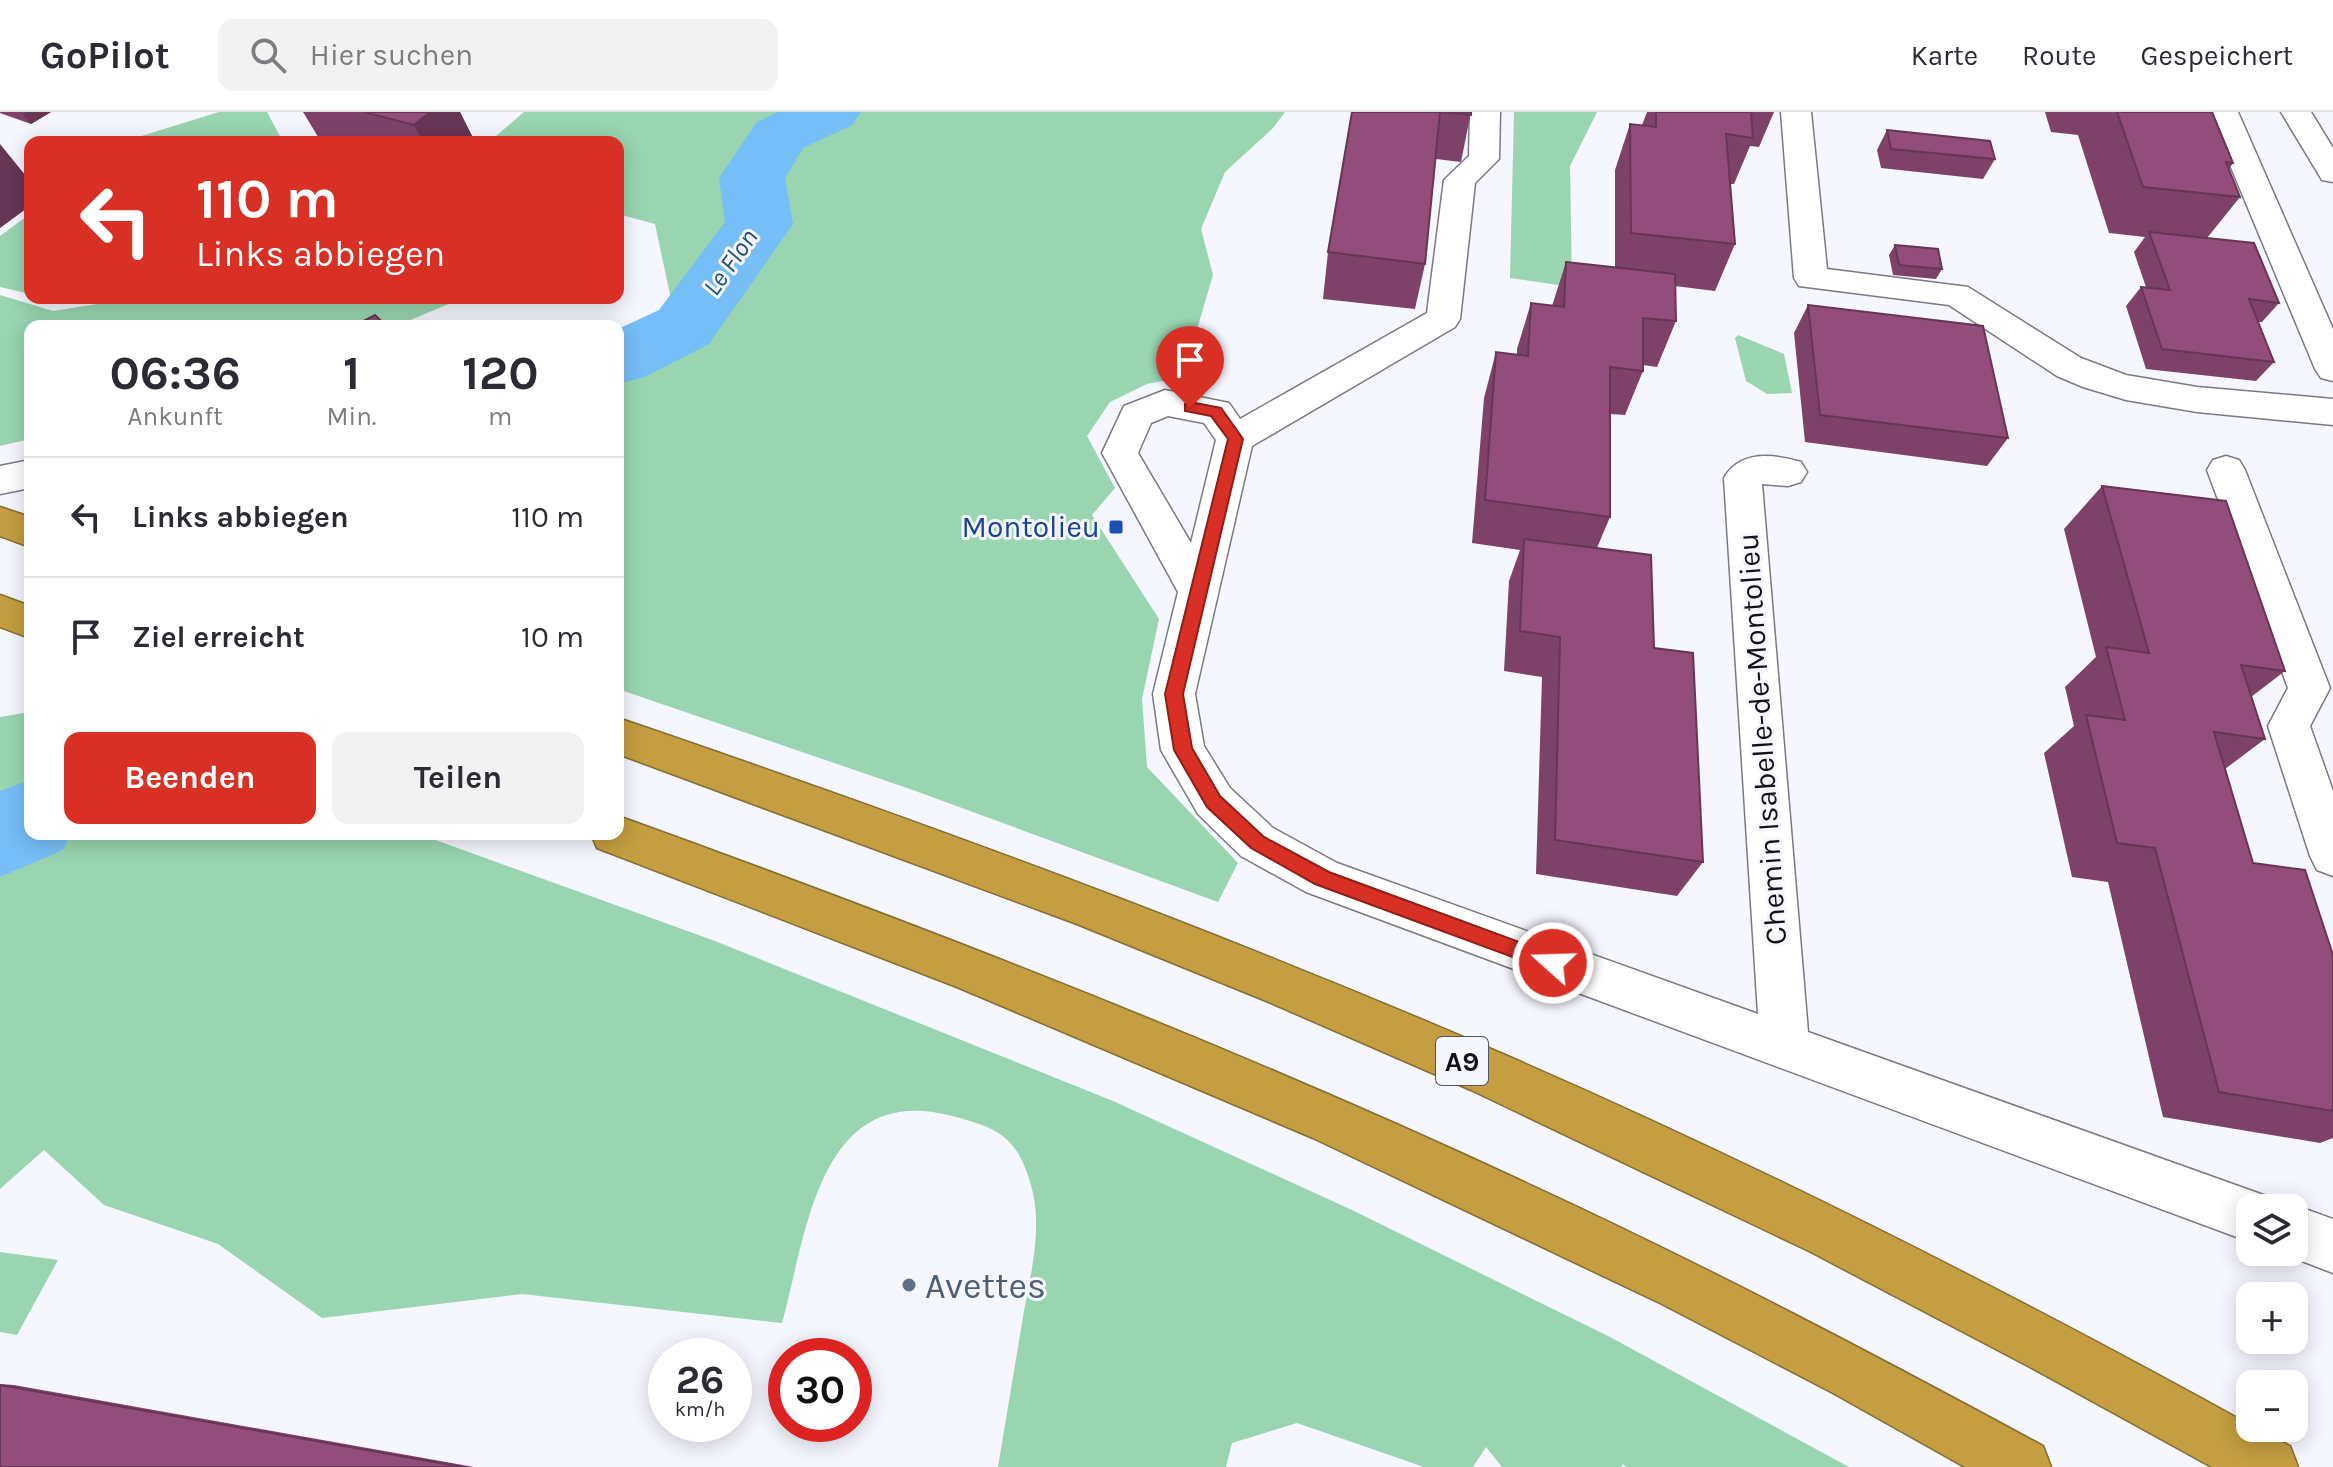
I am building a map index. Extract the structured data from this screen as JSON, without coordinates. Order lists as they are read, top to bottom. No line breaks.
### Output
{"streets":{"highway":["A9"],"street":["Chemin Isabelle-de-Montolieu"]},"water":["Le Flon"],"places":{"transit":["Montolieu"],"other":["Avettes"]},"page":{"header":"GoPilot","search":"Hier suchen","nav":["Karte","Route","Gespeichert"],"turn":["110 m","Links abbiegen"],"eta":["06:36","Ankunft","1","Min.","120","m"],"list":[{"name":"Links abbiegen","value":"110 m"},{"name":"Ziel erreicht","value":"10 m"}],"buttons":["Beenden","Teilen"],"map_buttons":["+","−"],"speed":"26 km/h","limit":"30"}}
